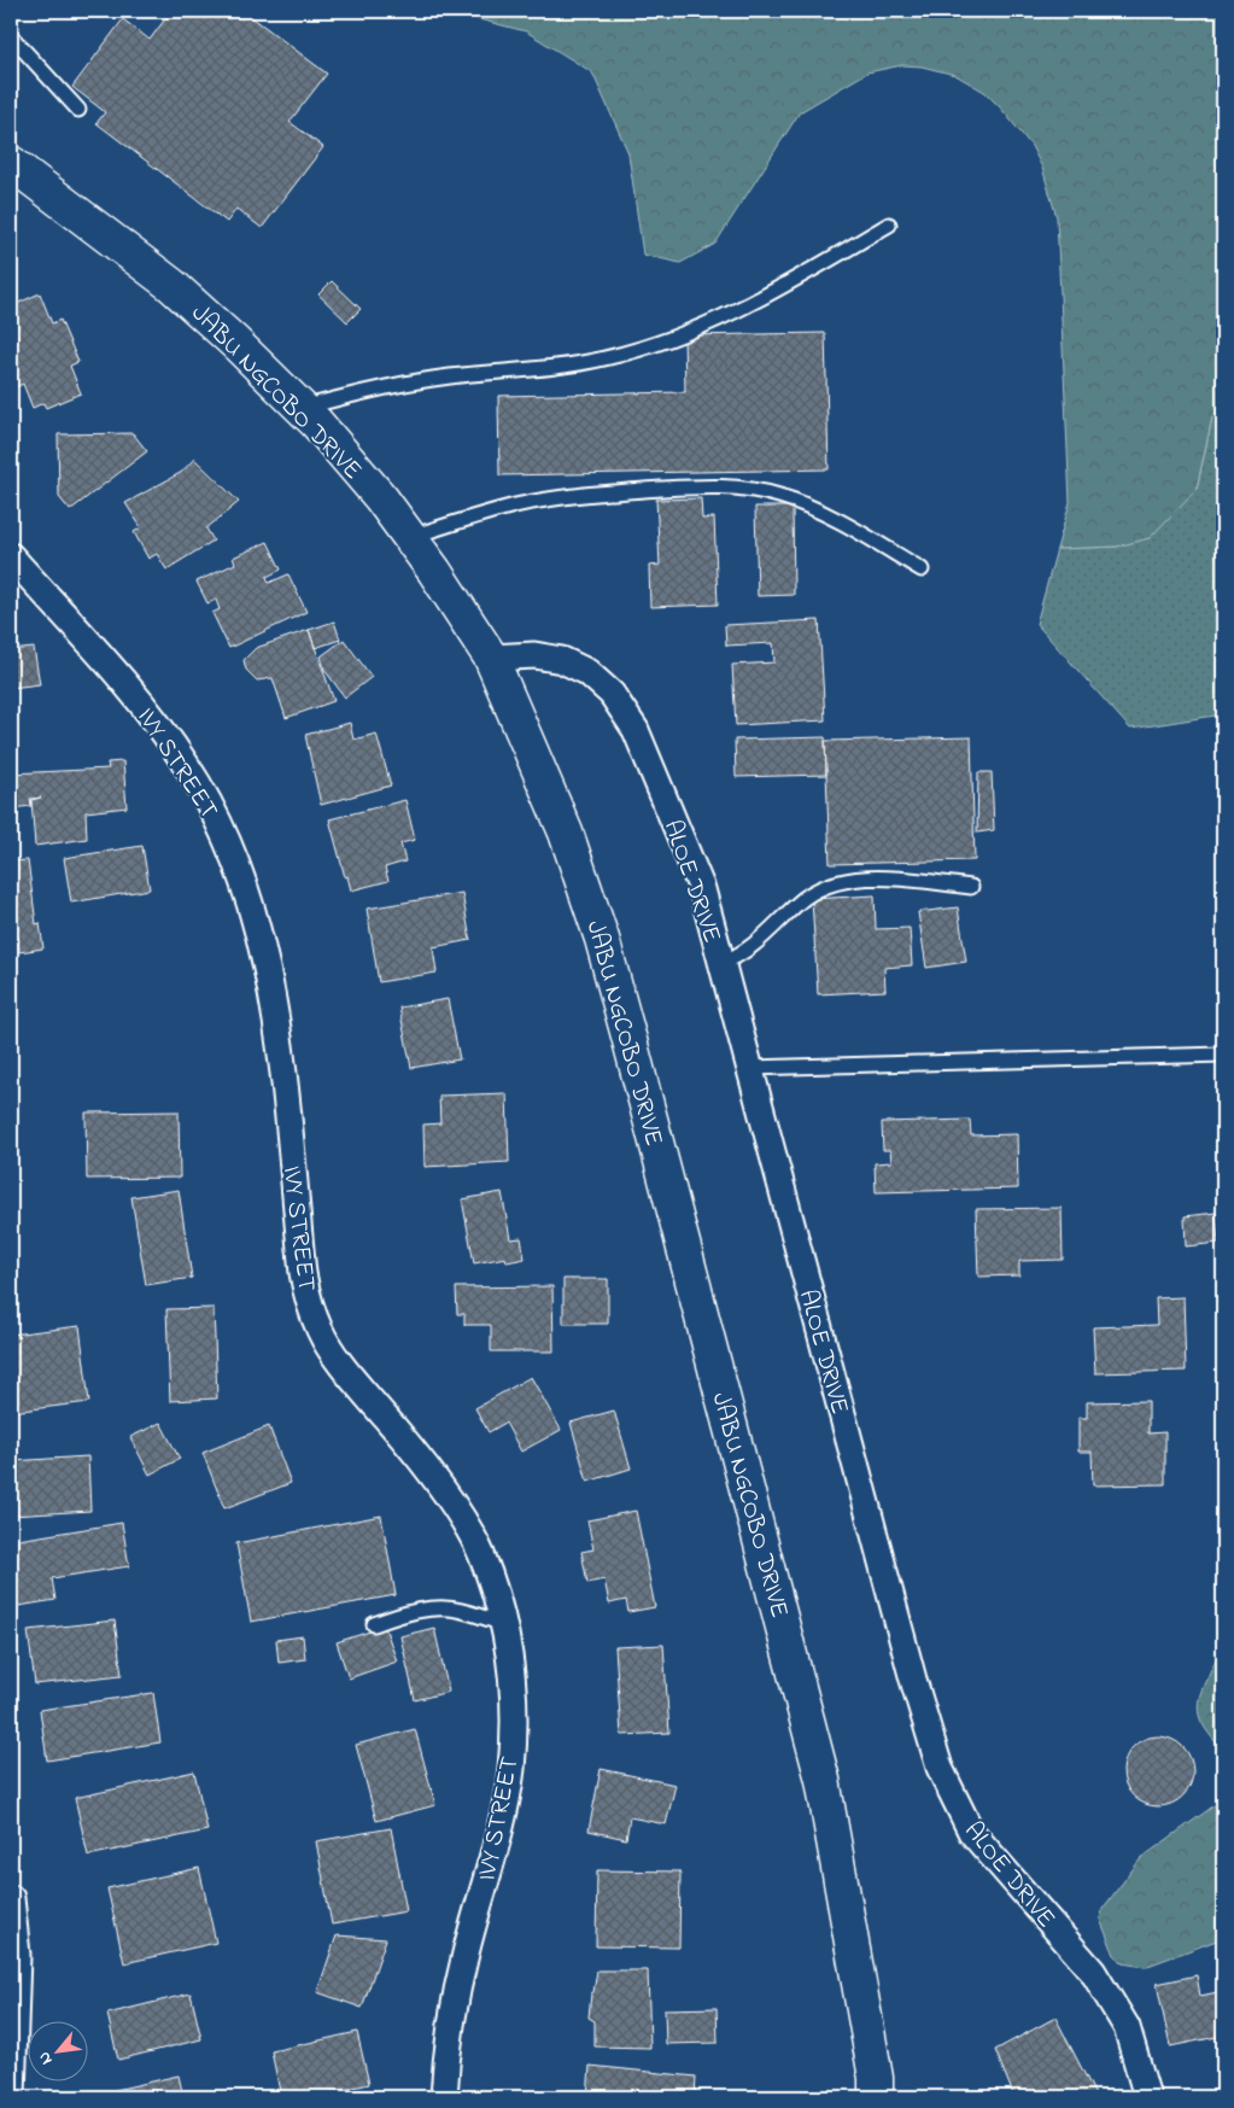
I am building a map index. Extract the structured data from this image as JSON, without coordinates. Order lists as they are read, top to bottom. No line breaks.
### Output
{"streets":{"main road":["JABU NGCOBO DRIVE"],"street":["IVY STREET","ALOE DRIVE"]},"crossings":[["JABU NGCOBO DRIVE","ALOE DRIVE"]],"north":"bottom left"}
